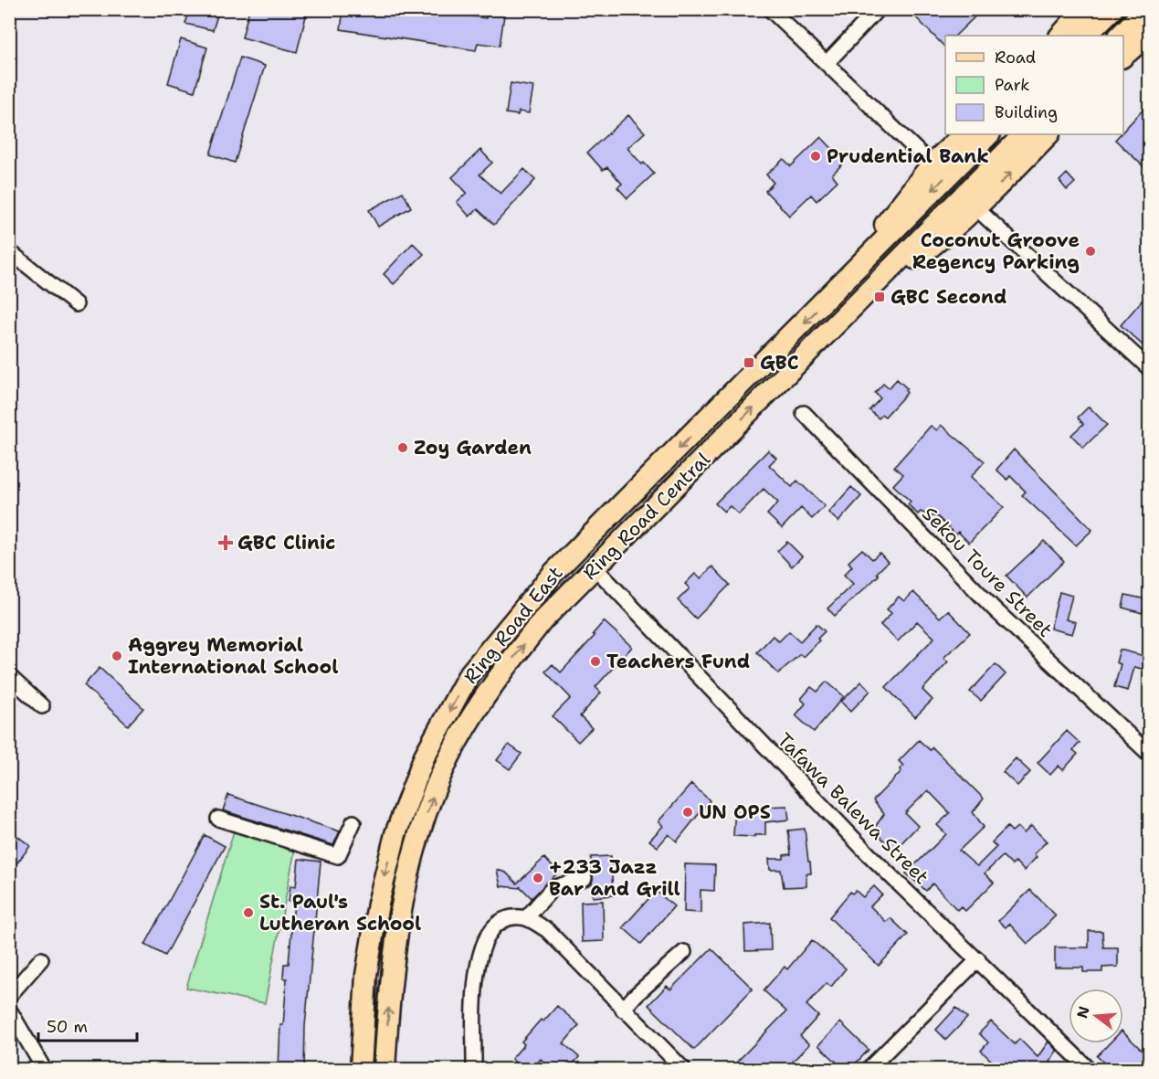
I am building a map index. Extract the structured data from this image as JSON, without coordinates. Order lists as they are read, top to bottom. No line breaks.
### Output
{"streets":{"main road":["Ring Road Central","Ring Road East"],"street":["Sekou Toure Street","Tafawa Balewa Street"]},"crossings":[["Ring Road Central","Tafawa Balewa Street"]],"one_way":["Ring Road Central","Ring Road East"],"places":{"other":["Prudential Bank","Coconut Groove Regency Parking","Zoy Garden","Aggrey Memorial International School","Teachers Fund","UN OPS","+233 Jazz Bar and Grill","St. Paul's Lutheran School"],"transit":["GBC Second","GBC"],"health":["GBC Clinic"]},"legend":["Road","Park","Building"],"scale_bar":"50 m","north":"left"}
